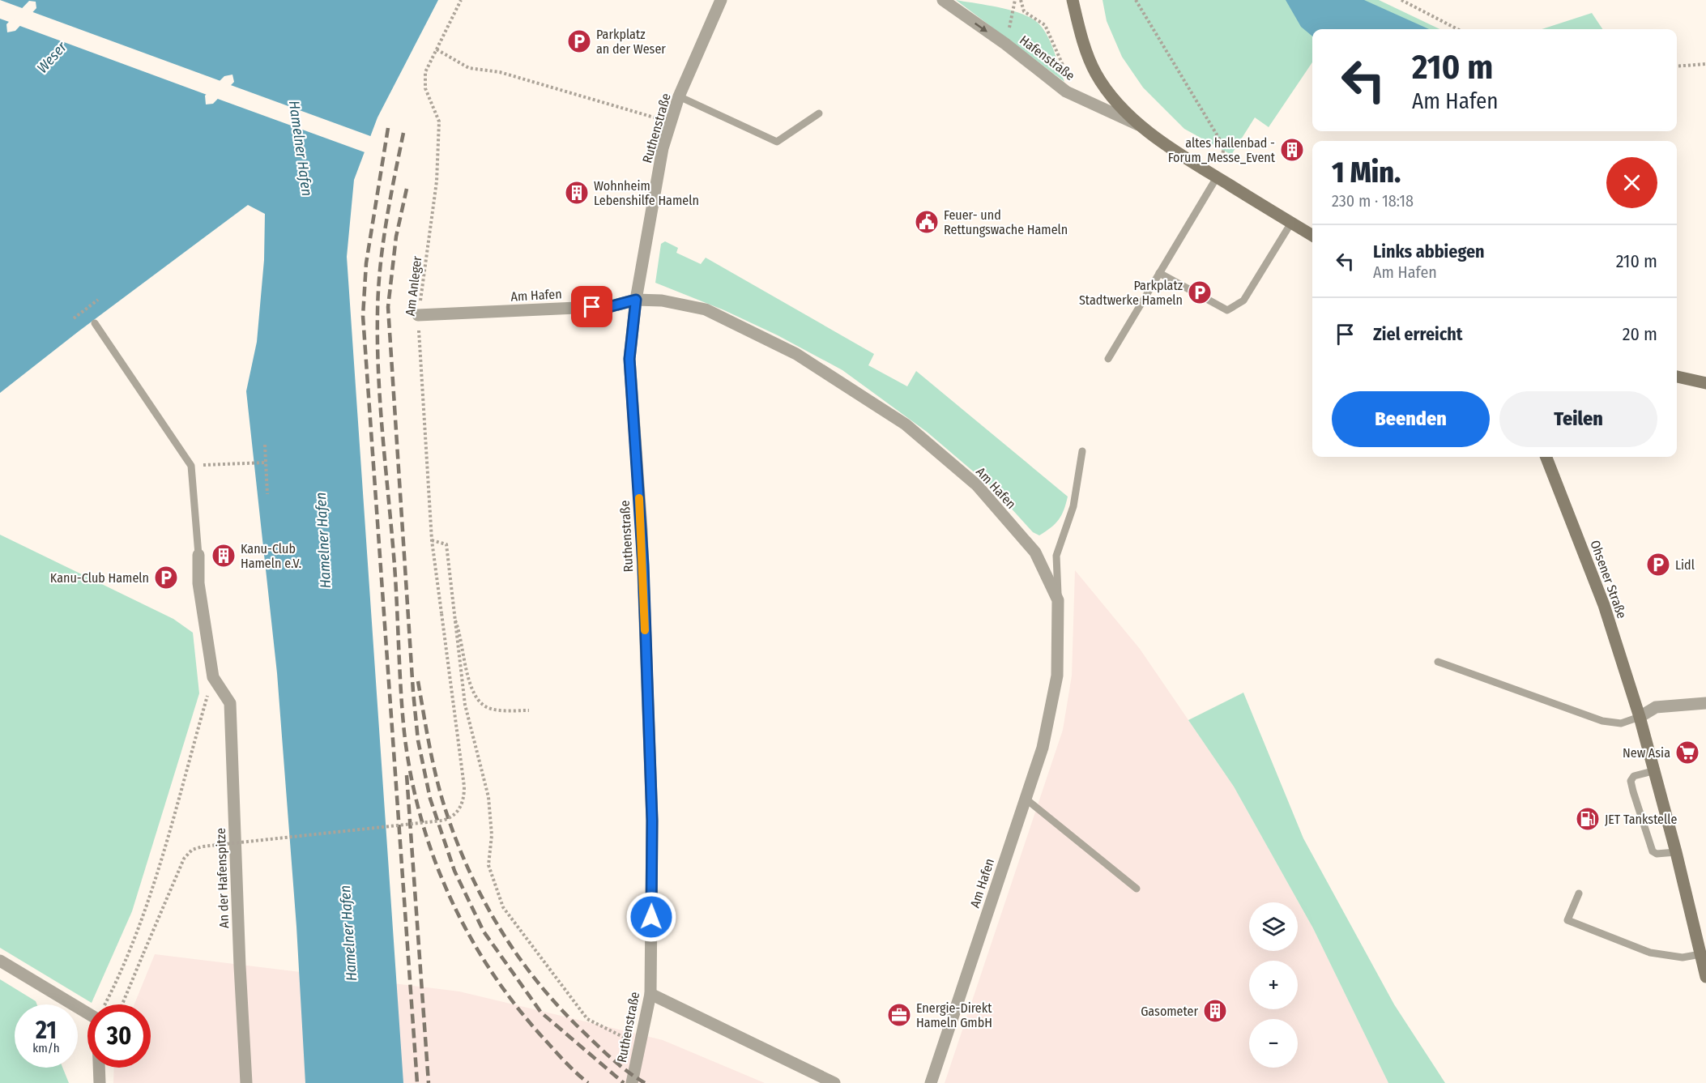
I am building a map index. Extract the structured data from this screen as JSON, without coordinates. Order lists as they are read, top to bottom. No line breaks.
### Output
{"streets":{"main road":["Hafenstraße","Ohsener Straße"],"street":["Ruthenstraße","Am Hafen","An der Hafenspitze"],"path":["Am Anleger"]},"crossings":[["Ruthenstraße","Am Hafen"],["Am Anleger","Am Hafen"]],"water":["Weser","Hamelner Hafen"],"places":{"parking":["Parkplatz an der Weser","Parkplatz Stadtwerke Hameln","Lidl","Kanu-Club Hameln"],"building":["altes hallenbad - Forum_Messe_Event","Wohnheim Lebenshilfe Hameln","Kanu-Club Hameln e.V.","Gasometer"],"public building":["Feuer- und Rettungswache Hameln"],"supermarket":["New Asia"],"fuel station":["JET Tankstelle"],"office":["Energie-Direkt Hameln GmbH"]},"page":{"turn":["210 m","Am Hafen"],"heading":["1 Min.","230 m · 18:18"],"list":[{"name":"Links abbiegen","note":"Am Hafen","value":"210 m"},{"name":"Ziel erreicht","value":"20 m"}],"buttons":["Beenden","Teilen"],"map_buttons":["+","−"],"speed":"21 km/h","limit":"30"}}
